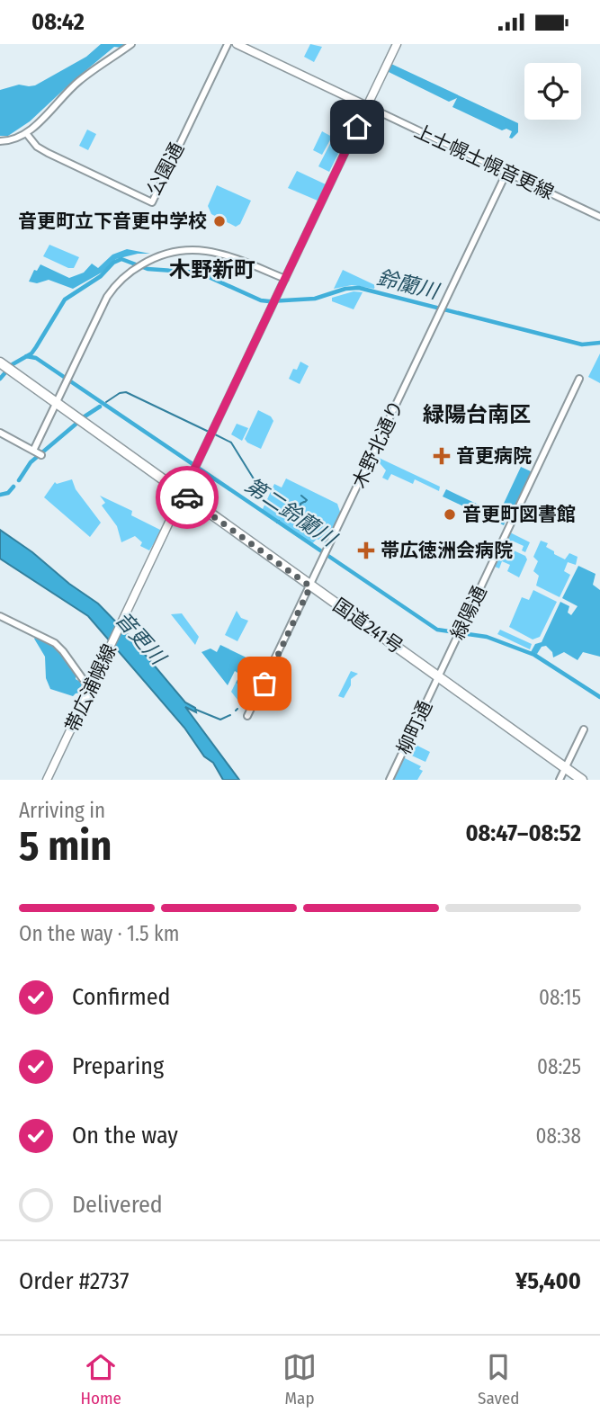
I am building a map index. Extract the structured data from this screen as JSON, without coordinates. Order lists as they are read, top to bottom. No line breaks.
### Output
{"streets":{"highway":["国道241号"],"main road":["帯広浦幌線"],"street":["上士幌士幌音更線","公園通","木野北通り","緑陽通","柳町通"]},"crossings":[["上士幌士幌音更線","木野北通り"],["木野北通り","国道241号"],["緑陽通","国道241号"],["緑陽通","柳町通"],["国道241号","帯広浦幌線"],["国道241号","柳町通"]],"districts":["木野新町","緑陽台南区"],"water":["鈴蘭川","第二鈴蘭川","音更川"],"places":{"other":["音更町立下音更中学校","音更町図書館"],"health":["音更病院","帯広徳洲会病院"]},"page":{"status":"08:42","heading":["5 min","Arriving in","08:47–08:52"],"panel":["Order #2737","¥5,400"],"bar":"On the way · 1.5 km","list":[["Confirmed","08:15"],["Preparing","08:25"],["On the way","08:38"],"Delivered"],"tabs":["Home","Map","Saved"]}}
